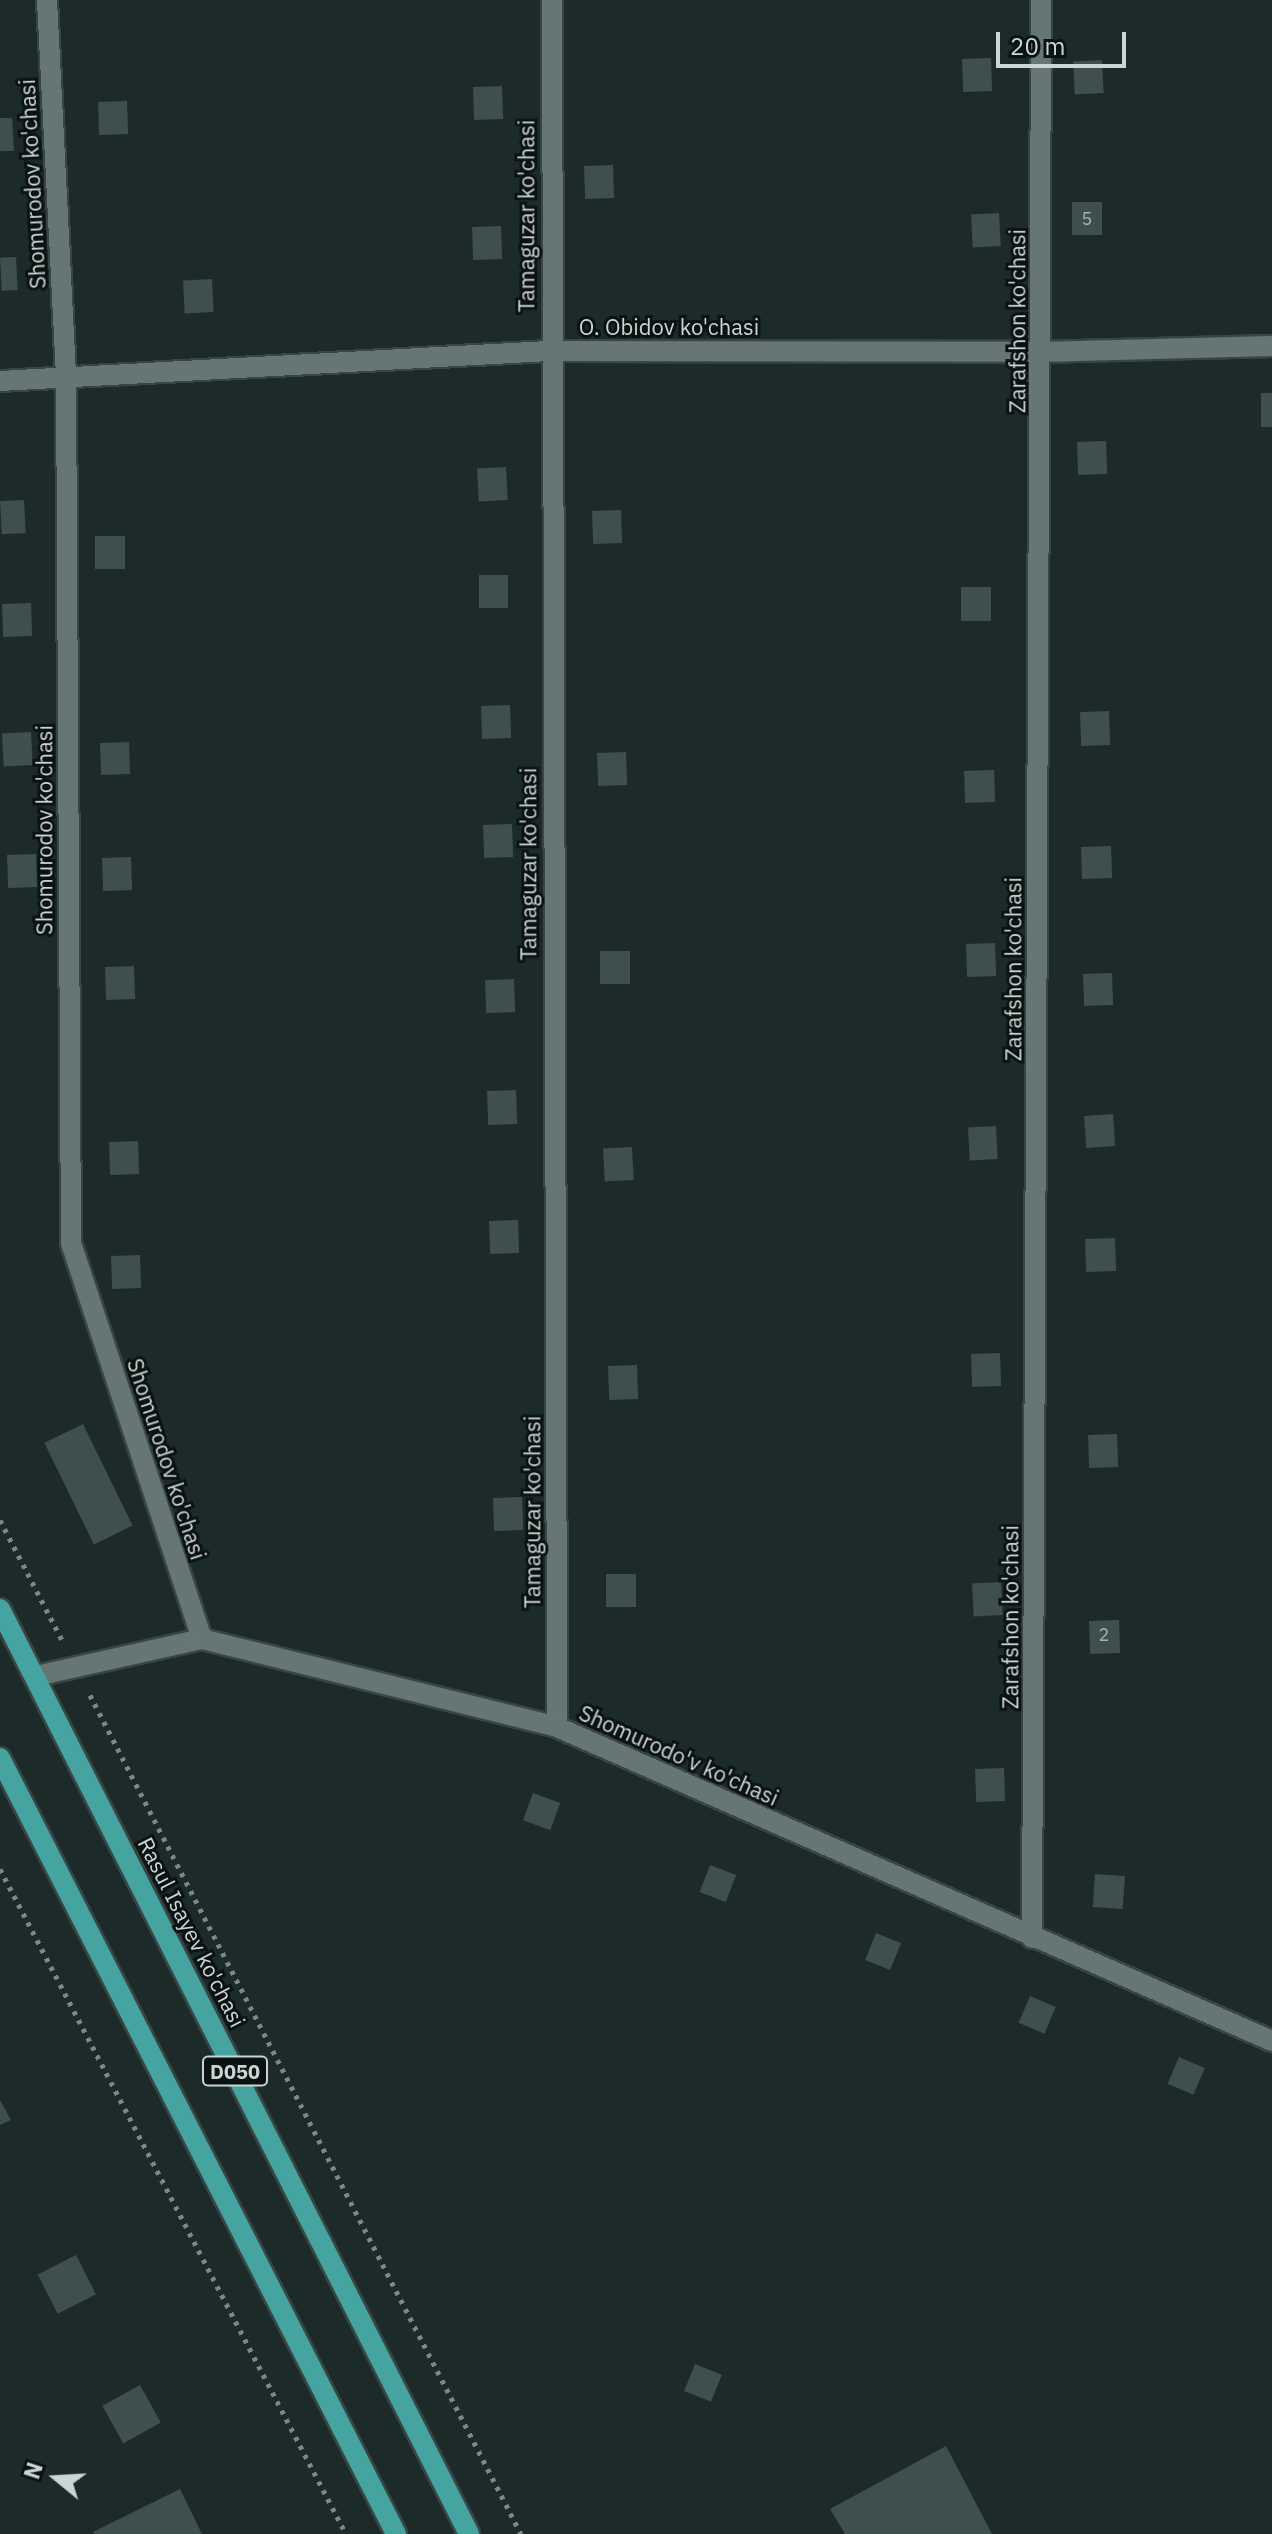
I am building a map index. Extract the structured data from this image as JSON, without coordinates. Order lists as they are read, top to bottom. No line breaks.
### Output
{"streets":{"main road":["Rasul Isayev ko'chasi","D050"],"street":["Shomurodov ko'chasi","Tamaguzar ko'chasi","Zarafshon ko'chasi","O. Obidov ko'chasi","Shomurodo'v ko'chasi"]},"crossings":[["Shomurodov ko'chasi","O. Obidov ko'chasi"],["Shomurodov ko'chasi","Shomurodo'v ko'chasi"],["Tamaguzar ko'chasi","O. Obidov ko'chasi"],["Tamaguzar ko'chasi","Shomurodo'v ko'chasi"],["Zarafshon ko'chasi","O. Obidov ko'chasi"],["Zarafshon ko'chasi","Shomurodo'v ko'chasi"],["Shomurodo'v ko'chasi","Rasul Isayev ko'chasi"]],"house_numbers":["5","2"],"scale_bar":"20 m","north":"left"}
